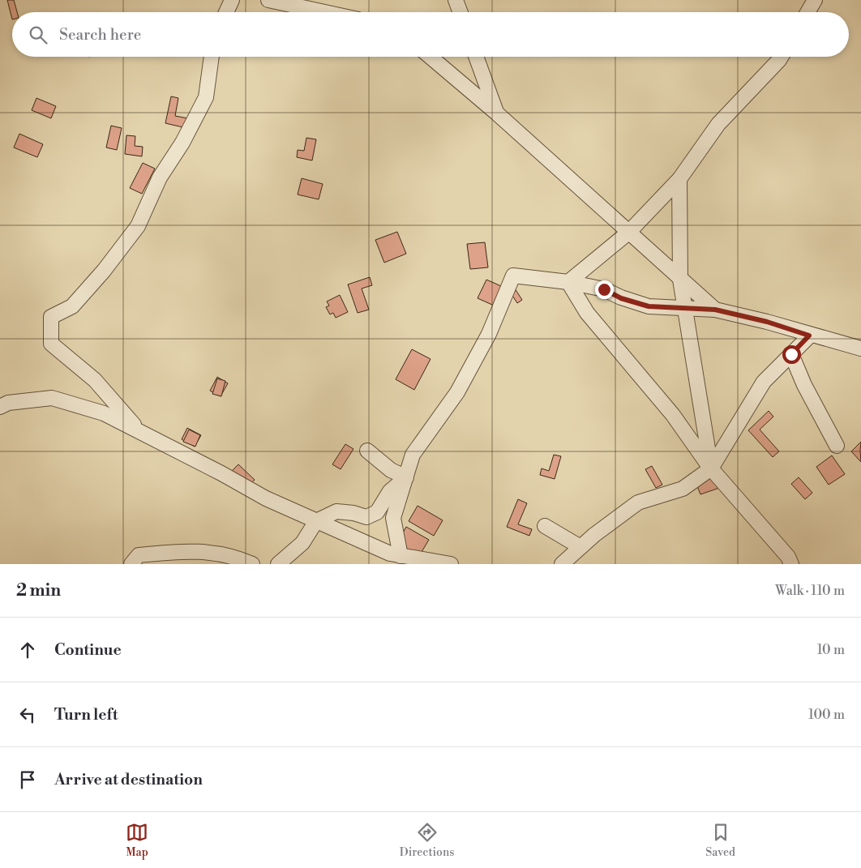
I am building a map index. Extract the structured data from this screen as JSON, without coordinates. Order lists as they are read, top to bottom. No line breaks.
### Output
{"page":{"search":"Search here","heading":["2 min","Walk · 110 m"],"list":[["Continue","10 m"],["Turn left","100 m"],"Arrive at destination"],"nav":["Map","Directions","Saved"]}}
